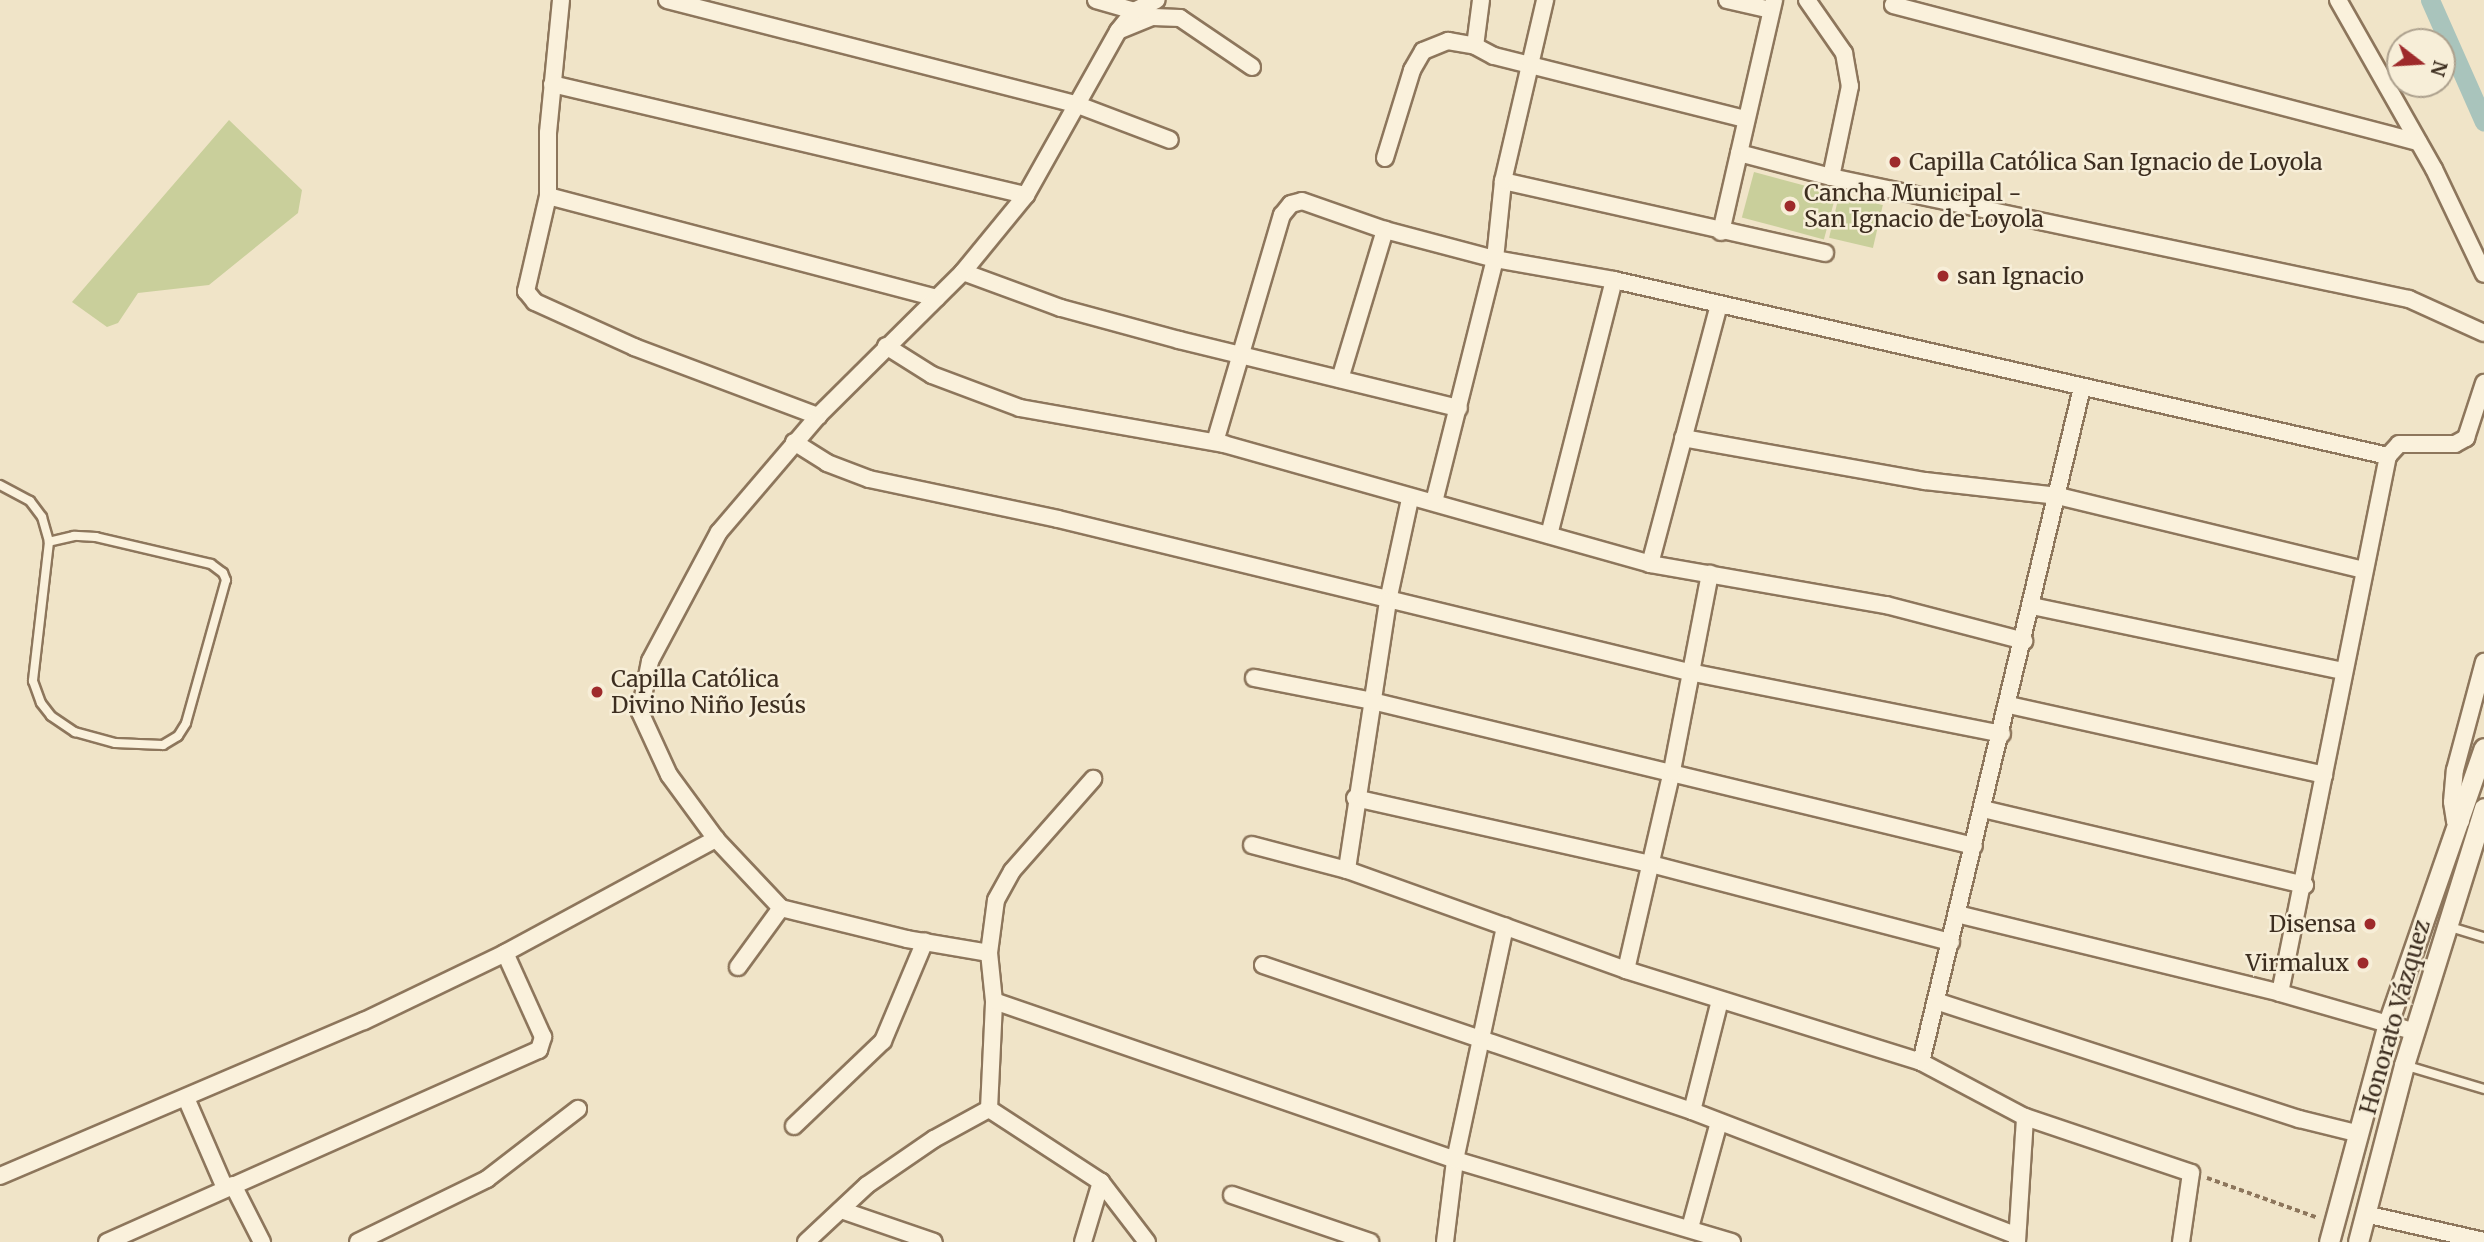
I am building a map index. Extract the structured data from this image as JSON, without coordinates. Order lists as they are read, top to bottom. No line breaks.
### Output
{"streets":{"street":["Honorato Vázquez"]},"places":["Capilla Católica San Ignacio de Loyola","Cancha Municipal - San Ignacio de Loyola","san Ignacio","Capilla Católica Divino Niño Jesús","Disensa","Virmalux"],"north":"right"}
